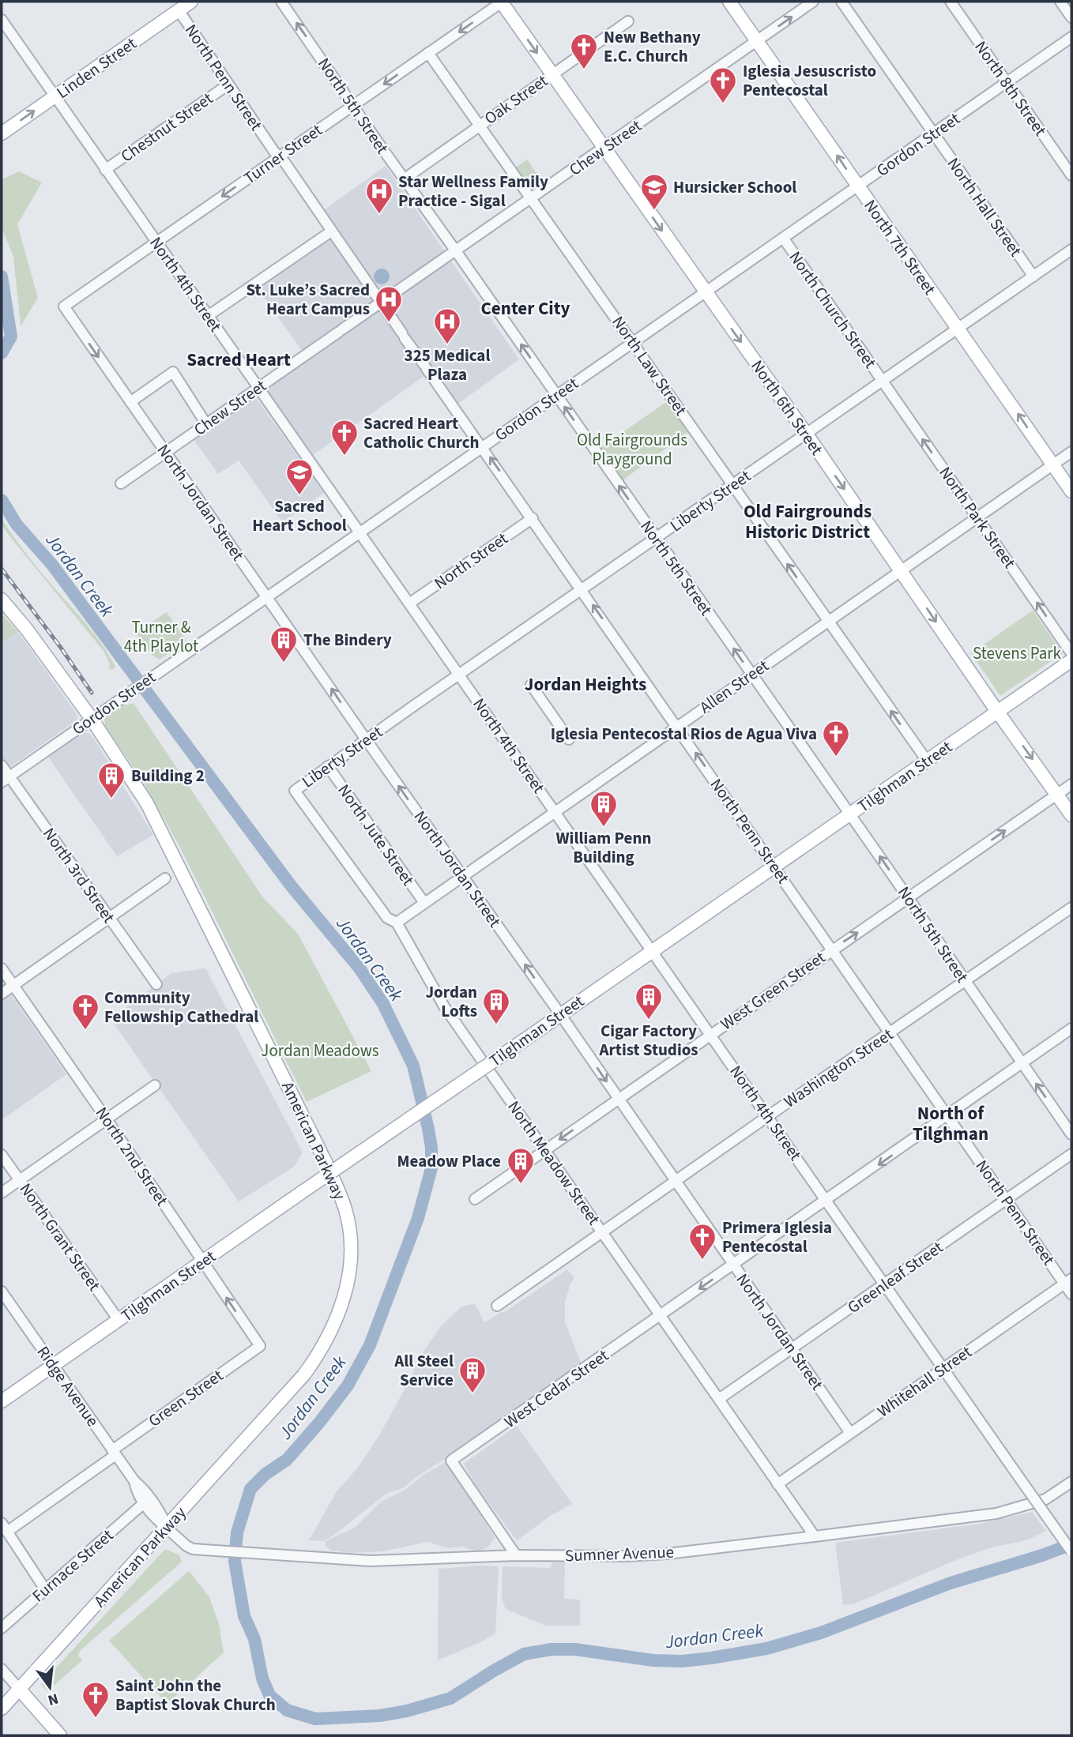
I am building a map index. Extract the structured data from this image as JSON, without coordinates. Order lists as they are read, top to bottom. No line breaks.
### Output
{"streets":{"main road":["Linden Street","North 7th Street","North 6th Street","Tilghman Street","American Parkway"],"street":["North Penn Street","North 8th Street","Oak Street","North 5th Street","Chestnut Street","Gordon Street","Chew Street","Turner Street","North Hall Street","North 4th Street","North Church Street","North Law Street","Liberty Street","North Jordan Street","North Park Street","North Street","Allen Street","North Jute Street","North 3rd Street","West Green Street","Washington Street","North 2nd Street","North Meadow Street","North Grant Street","Greenleaf Street","Whitehall Street","Ridge Avenue","West Cedar Street","Green Street","Sumner Avenue","Furnace Street"]},"crossings":[["Linden Street","North Penn Street"],["Linden Street","North 4th Street"],["North Penn Street","Chestnut Street"],["North Penn Street","Gordon Street"],["North Penn Street","Chew Street"],["North Penn Street","Turner Street"],["North Penn Street","Liberty Street"],["North Penn Street","North Street"],["North Penn Street","Allen Street"],["North Penn Street","Tilghman Street"],["North Penn Street","West Green Street"],["North Penn Street","Washington Street"],["North Penn Street","Greenleaf Street"],["North Penn Street","Whitehall Street"],["North Penn Street","West Cedar Street"],["North 8th Street","Gordon Street"],["Oak Street","North 5th Street"],["Oak Street","North Law Street"],["Oak Street","North 6th Street"],["North 5th Street","Gordon Street"],["North 5th Street","Chew Street"],["North 5th Street","Turner Street"],["North 5th Street","Liberty Street"],["North 5th Street","Allen Street"],["North 5th Street","Tilghman Street"],["North 5th Street","West Green Street"],["North 5th Street","Washington Street"],["North 5th Street","West Cedar Street"],["Chestnut Street","North 4th Street"],["Gordon Street","North Hall Street"],["Gordon Street","North 7th Street"],["Gordon Street","North 4th Street"],["Gordon Street","North Church Street"],["Gordon Street","North Law Street"],["Gordon Street","North 6th Street"],["Gordon Street","North Jordan Street"],["Gordon Street","North 3rd Street"],["Gordon Street","American Parkway"],["Chew Street","North 7th Street"],["Chew Street","North 4th Street"],["Chew Street","North Law Street"],["Chew Street","North 6th Street"],["Chew Street","North Jordan Street"],["Turner Street","North 4th Street"],["Turner Street","North Law Street"],["Turner Street","North 6th Street"],["Turner Street","North Jordan Street"],["North Hall Street","Liberty Street"],["North 7th Street","Liberty Street"],["North 7th Street","Allen Street"],["North 4th Street","Liberty Street"],["North 4th Street","North Street"],["North 4th Street","Allen Street"],["North 4th Street","Tilghman Street"],["North 4th Street","West Green Street"],["North 4th Street","Washington Street"],["North 4th Street","Greenleaf Street"],["North 4th Street","Whitehall Street"],["North 4th Street","West Cedar Street"],["North Church Street","Liberty Street"],["North Church Street","North Park Street"],["North Law Street","Liberty Street"],["North Law Street","Allen Street"],["North Law Street","Tilghman Street"],["North 6th Street","Liberty Street"],["North 6th Street","Allen Street"],["North 6th Street","Tilghman Street"],["North 6th Street","West Green Street"],["Liberty Street","North Jordan Street"],["Liberty Street","North Park Street"],["Liberty Street","North Jute Street"],["Liberty Street","North Meadow Street"],["North Jordan Street","Allen Street"],["North Jordan Street","Tilghman Street"],["North Jordan Street","West Green Street"],["North Jordan Street","Washington Street"],["North Jordan Street","Greenleaf Street"],["North Jordan Street","Whitehall Street"],["North Jordan Street","West Cedar Street"],["North Park Street","Allen Street"],["Allen Street","North Jute Street"],["Allen Street","North Meadow Street"],["Tilghman Street","North 2nd Street"],["Tilghman Street","North Grant Street"],["Tilghman Street","Ridge Avenue"],["West Green Street","North Meadow Street"],["Washington Street","North Meadow Street"],["American Parkway","Ridge Avenue"],["American Parkway","Sumner Avenue"],["North 2nd Street","Green Street"],["North Meadow Street","Greenleaf Street"],["North Meadow Street","Whitehall Street"],["North Meadow Street","West Cedar Street"],["North Meadow Street","Sumner Avenue"],["Ridge Avenue","Green Street"],["Ridge Avenue","Sumner Avenue"],["Ridge Avenue","Furnace Street"],["West Cedar Street","Sumner Avenue"]],"one_way":["North 5th Street","Turner Street","North 7th Street","North Law Street","North 6th Street","North Park Street"],"districts":["Center City","Sacred Heart","Old Fairgrounds Historic District","Jordan Heights","North of Tilghman"],"water":["Jordan Creek"],"parks":["Old Fairgrounds Playground","Turner & 4th Playlot","Stevens Park","Jordan Meadows"],"places":{"church":["New Bethany E.C. Church","Iglesia Jesuscristo Pentecostal","Sacred Heart Catholic Church","Iglesia Pentecostal Rios de Agua Viva","Community Fellowship Cathedral","Primera Iglesia Pentecostal","Saint John the Baptist Slovak Church"],"school or university":["Hursicker School","Sacred Heart School"],"hospital":["Star Wellness Family Practice - Sigal","St. Luke’s Sacred Heart Campus","325 Medical Plaza"],"building":["The Bindery","Building 2","William Penn Building","Cigar Factory Artist Studios","Jordan Lofts","Meadow Place","All Steel Service"]},"north":"bottom"}
